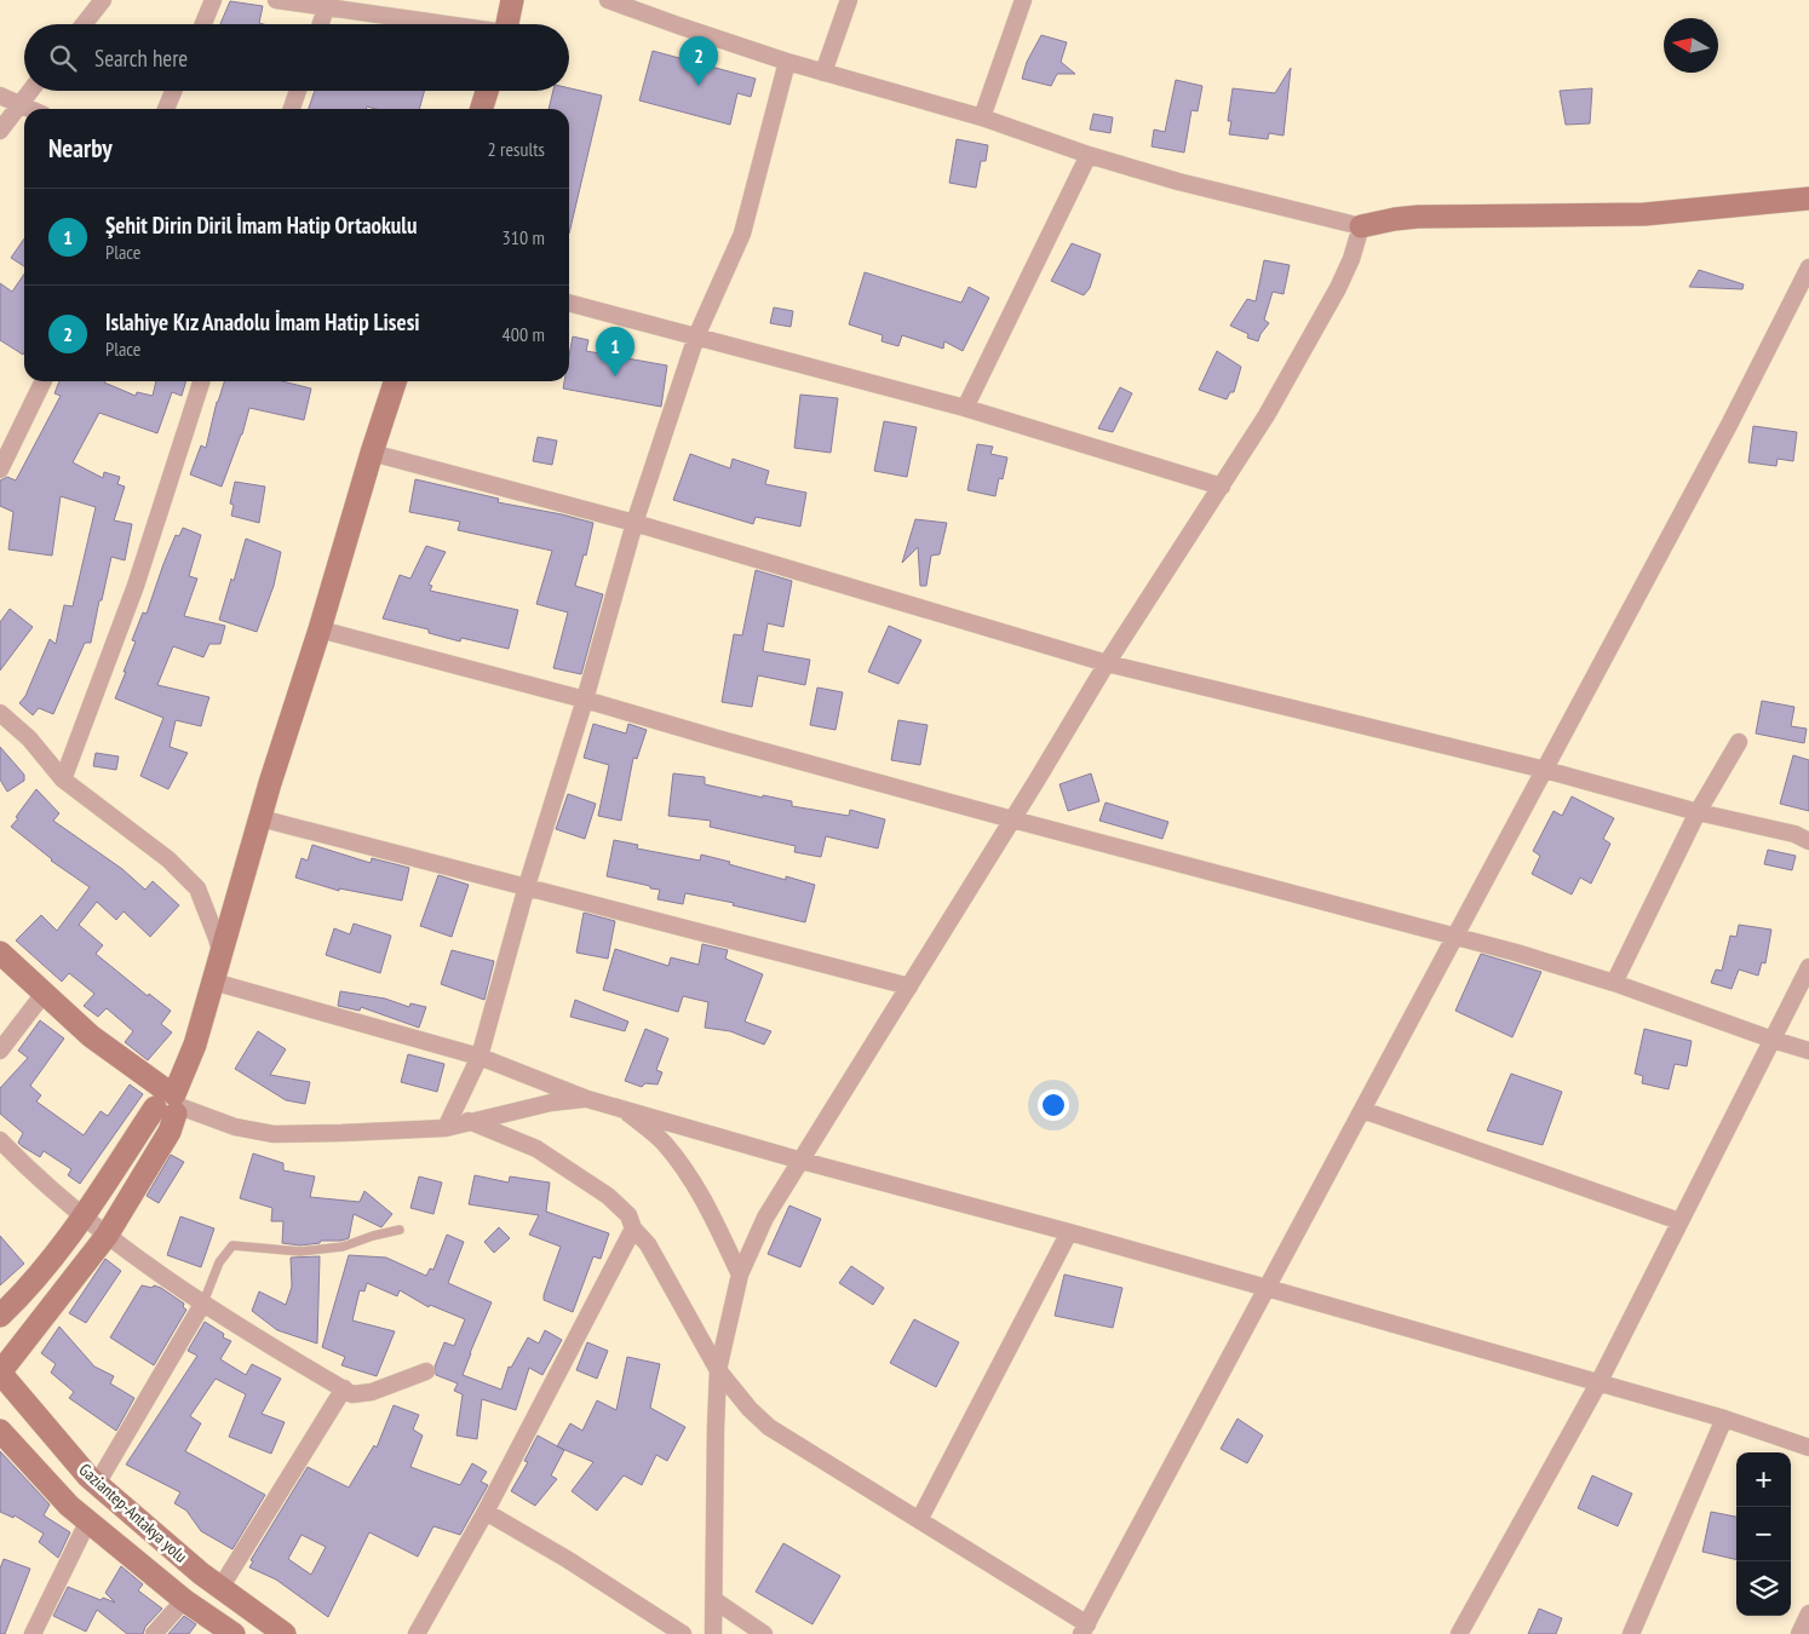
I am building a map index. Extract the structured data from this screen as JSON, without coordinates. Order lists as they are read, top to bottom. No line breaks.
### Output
{"streets":{"street":["Gaziantep-Antakya yolu"]},"north":"left","page":{"search":"Search here","pins":["2","1"],"heading":["Nearby","2 results"],"list":[{"mark":"1","name":"Şehit Dirin Diril İmam Hatip Ortaokulu","note":"Place","value":"310 m"},{"mark":"2","name":"Islahiye Kız Anadolu İmam Hatip Lisesi","note":"Place","value":"400 m"}],"map_buttons":["+","−"]}}
